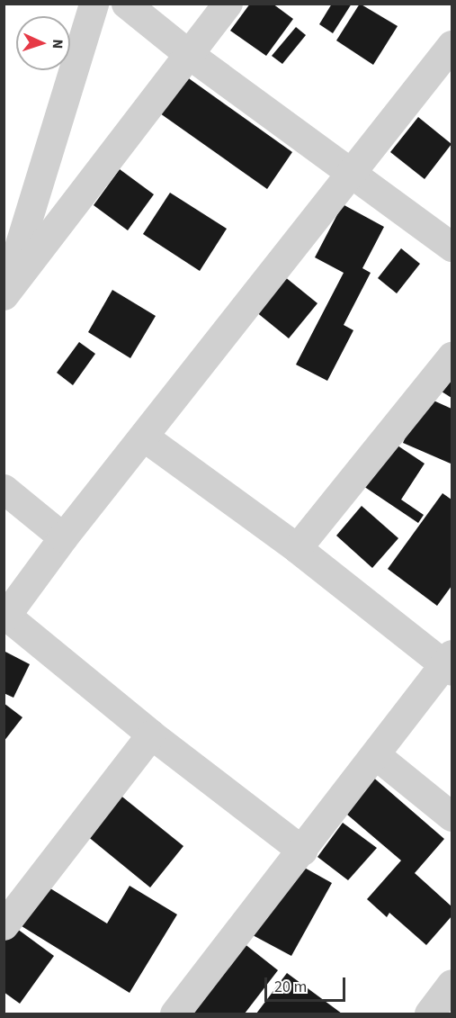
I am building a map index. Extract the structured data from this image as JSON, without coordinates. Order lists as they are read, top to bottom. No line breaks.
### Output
{"scale_bar":"20 m","north":"right"}
